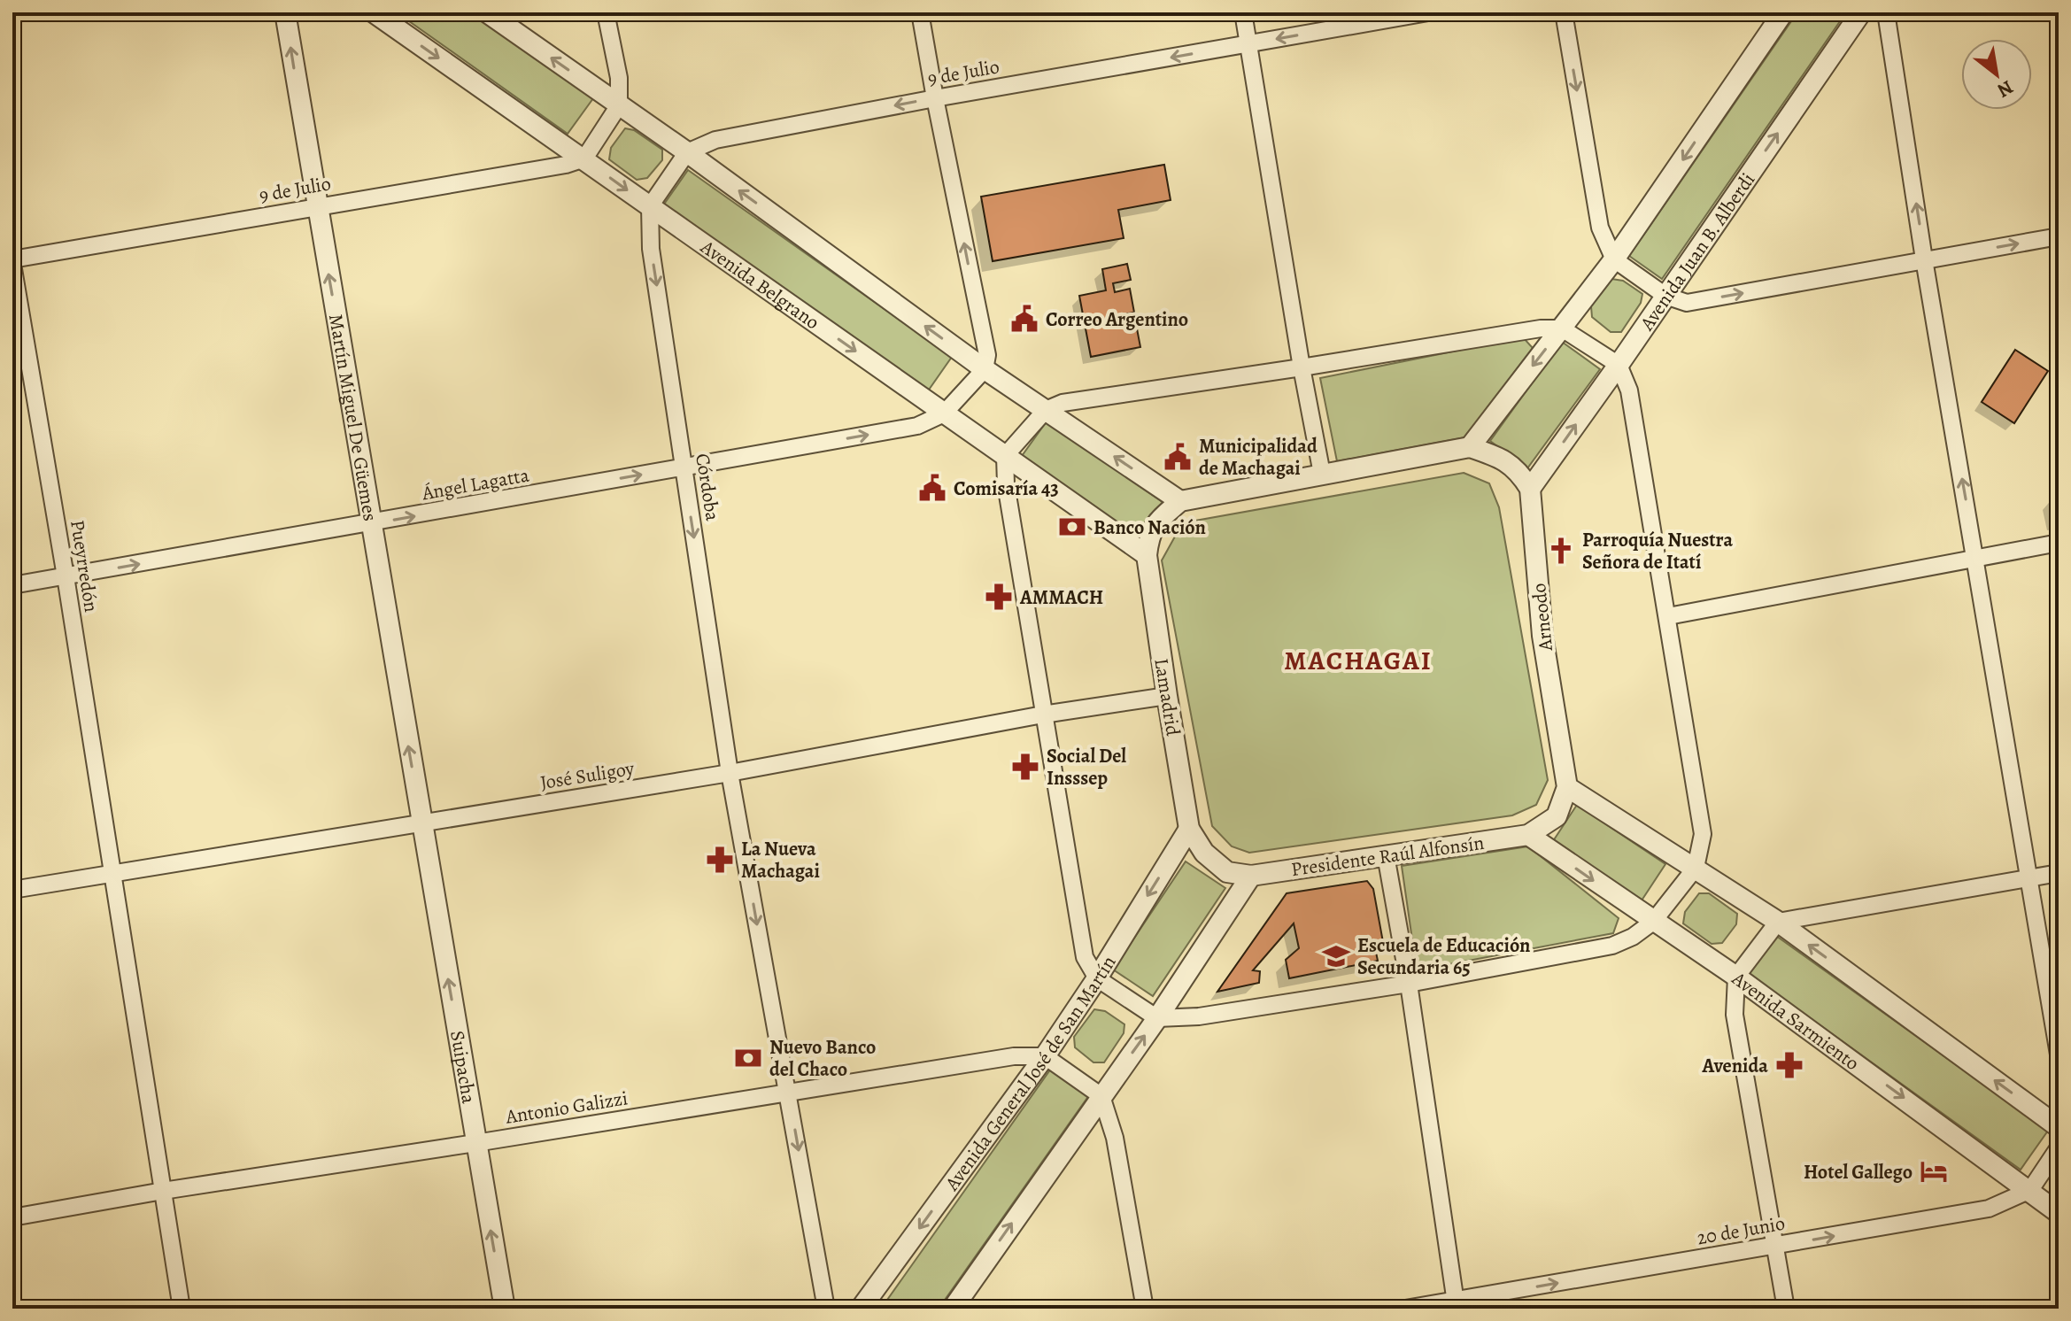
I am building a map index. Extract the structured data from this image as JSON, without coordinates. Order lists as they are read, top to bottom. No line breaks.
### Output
{"streets":{"street":["9 de Julio","Avenida Juan B. Alberdi","Avenida Belgrano","Martín Miguel De Güemes","Ángel Lagatta","Córdoba","Pueyrredón","Arneodo","Lamadrid","José Suligoy","Presidente Raúl Alfonsín","Avenida Sarmiento","Suipacha","Avenida General José de San Martín","Antonio Galizzi","20 de Junio"]},"crossings":[["9 de Julio","Avenida Belgrano"],["9 de Julio","Martín Miguel De Güemes"],["9 de Julio","Pueyrredón"],["Avenida Juan B. Alberdi","Arneodo"],["Avenida Belgrano","Ángel Lagatta"],["Avenida Belgrano","Córdoba"],["Avenida Belgrano","Lamadrid"],["Martín Miguel De Güemes","Ángel Lagatta"],["Martín Miguel De Güemes","José Suligoy"],["Martín Miguel De Güemes","Suipacha"],["Ángel Lagatta","Córdoba"],["Ángel Lagatta","Pueyrredón"],["Córdoba","José Suligoy"],["Córdoba","Antonio Galizzi"],["Pueyrredón","José Suligoy"],["Pueyrredón","Antonio Galizzi"],["Arneodo","Presidente Raúl Alfonsín"],["Lamadrid","José Suligoy"],["Lamadrid","Presidente Raúl Alfonsín"],["Lamadrid","Avenida General José de San Martín"],["José Suligoy","Suipacha"],["Presidente Raúl Alfonsín","Avenida Sarmiento"],["Avenida Sarmiento","20 de Junio"],["Suipacha","Antonio Galizzi"],["Avenida General José de San Martín","Antonio Galizzi"]],"one_way":["9 de Julio","Martín Miguel De Güemes","Ángel Lagatta","Córdoba","Suipacha","20 de Junio"],"districts":["MACHAGAI"],"places":{"public building":["Correo Argentino","Municipalidad de Machagai","Comisaría 43"],"bank":["Banco Nación","Nuevo Banco del Chaco"],"church":["Parroquía Nuestra Señora de Itatí"],"pharmacy":["AMMACH","Social Del Insssep","La Nueva Machagai","Avenida"],"school or university":["Escuela de Educación Secundaria 65"],"hotel":["Hotel Gallego"]},"north":"bottom right"}
